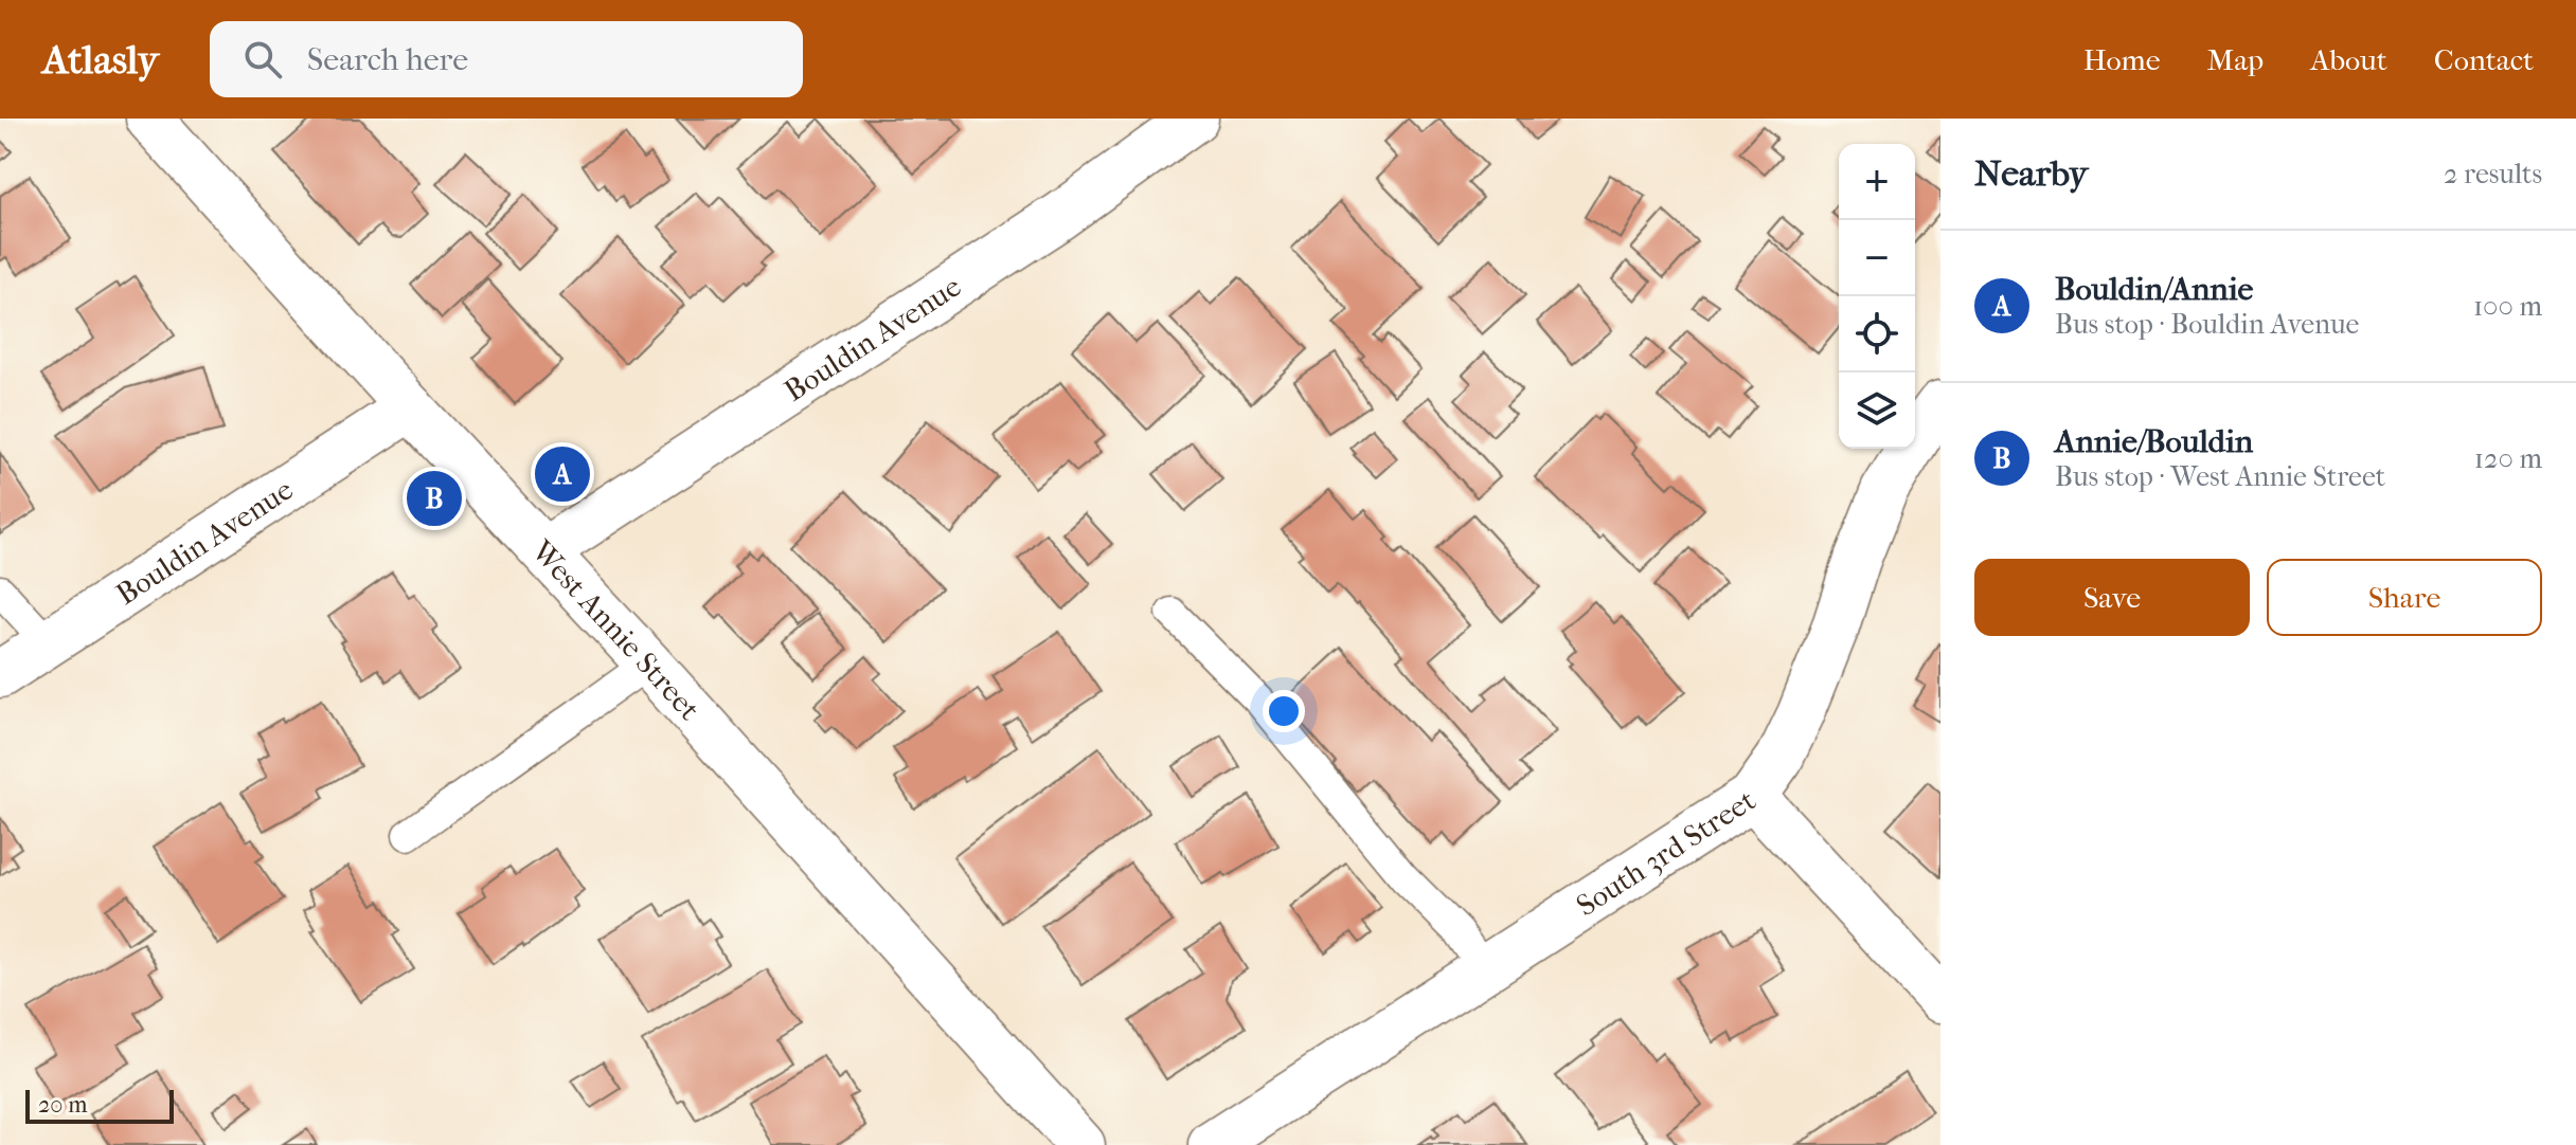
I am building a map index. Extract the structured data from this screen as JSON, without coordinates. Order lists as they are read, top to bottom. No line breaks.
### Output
{"streets":{"street":["Bouldin Avenue","West Annie Street","South 3rd Street"]},"crossings":[["Bouldin Avenue","West Annie Street"]],"scale_bar":"20 m","page":{"header":"Atlasly","search":"Search here","nav":["Home","Map","About","Contact"],"heading":["Nearby","2 results"],"map_buttons":["+","−"],"list":[{"mark":"A","name":"Bouldin/Annie","note":"Bus stop · Bouldin Avenue","value":"100 m"},{"mark":"B","name":"Annie/Bouldin","note":"Bus stop · West Annie Street","value":"120 m"}],"pins":["A","B"],"buttons":["Save","Share"],"scale":"20 m"}}
